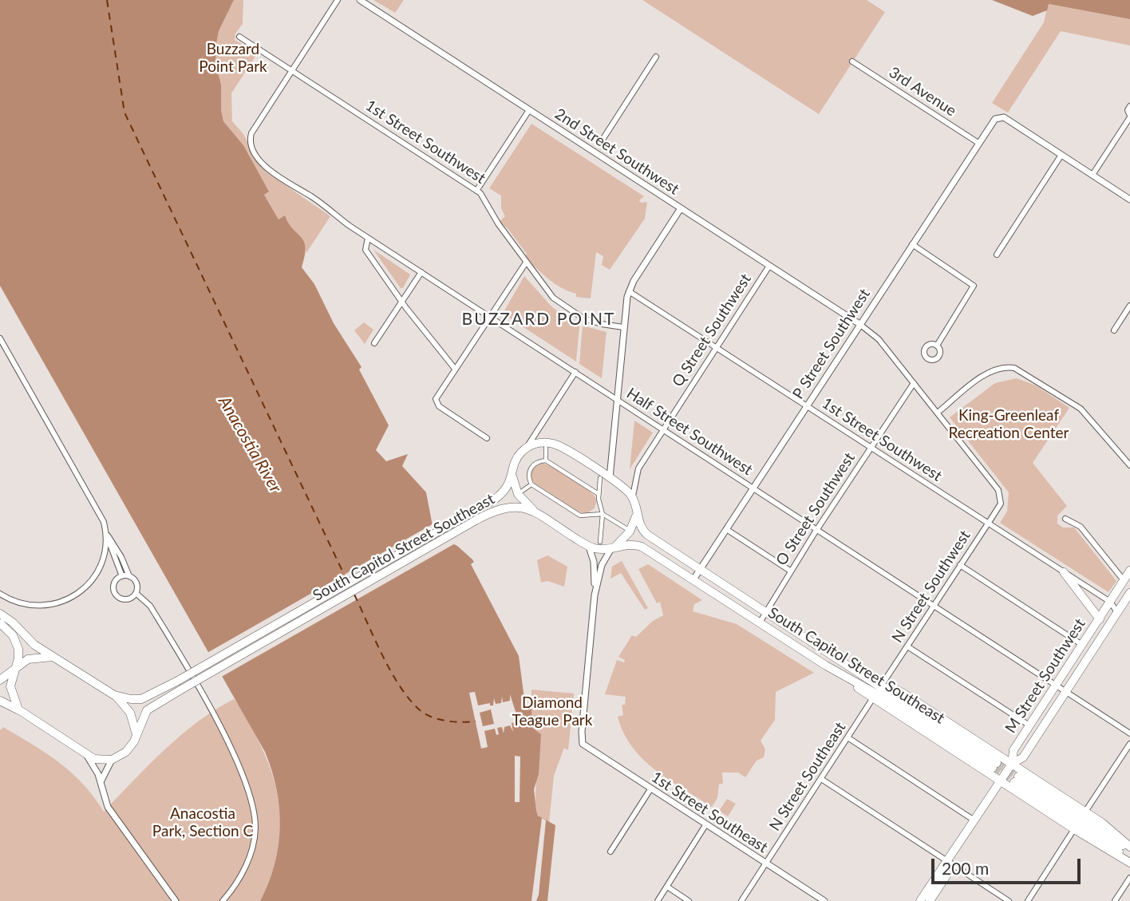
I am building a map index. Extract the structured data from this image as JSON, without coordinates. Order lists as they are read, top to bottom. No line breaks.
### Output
{"streets":{"main road":["South Capitol Street Southeast","M Street Southwest"],"street":["3rd Avenue","1st Street Southwest","2nd Street Southwest","Q Street Southwest","P Street Southwest","Half Street Southwest","O Street Southwest","N Street Southwest","N Street Southeast","1st Street Southeast"]},"crossings":[["3rd Avenue","P Street Southwest"],["1st Street Southwest","Q Street Southwest"],["1st Street Southwest","P Street Southwest"],["1st Street Southwest","Half Street Southwest"],["1st Street Southwest","O Street Southwest"],["1st Street Southwest","N Street Southwest"],["1st Street Southwest","M Street Southwest"],["2nd Street Southwest","Q Street Southwest"],["2nd Street Southwest","P Street Southwest"],["Q Street Southwest","Half Street Southwest"],["P Street Southwest","Half Street Southwest"],["P Street Southwest","South Capitol Street Southeast"],["Half Street Southwest","O Street Southwest"],["Half Street Southwest","N Street Southwest"],["Half Street Southwest","M Street Southwest"],["O Street Southwest","South Capitol Street Southeast"],["South Capitol Street Southeast","N Street Southwest"],["South Capitol Street Southeast","N Street Southeast"],["N Street Southwest","N Street Southeast"],["N Street Southeast","1st Street Southeast"]],"districts":["BUZZARD POINT"],"water":["Anacostia River"],"parks":["Buzzard Point Park","King-Greenleaf Recreation Center","Diamond Teague Park","Anacostia Park, Section C"],"scale_bar":"200 m"}
